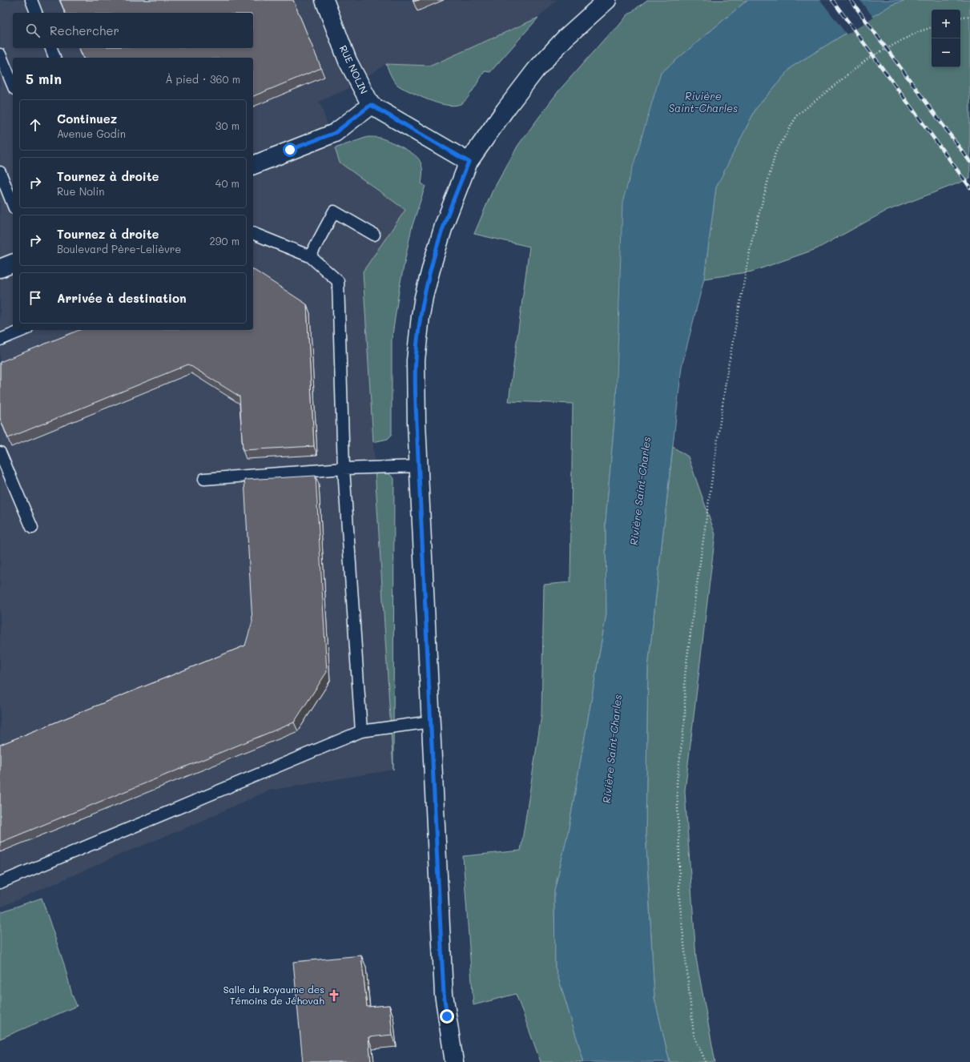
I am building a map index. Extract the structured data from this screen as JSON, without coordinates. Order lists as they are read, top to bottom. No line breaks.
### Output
{"streets":{"main road":["RUE NOLIN"]},"water":["Rivière Saint-Charles"],"places":{"church":["Salle du Royaume des Témoins de Jéhovah"]},"page":{"map_buttons":["+","−"],"search":"Rechercher","heading":["5 min","À pied · 360 m"],"list":[["Continuez","Avenue Godin","30 m"],["Tournez à droite","Rue Nolin","40 m"],["Tournez à droite","Boulevard Père-Lelièvre","290 m"],"Arrivée à destination"]}}
